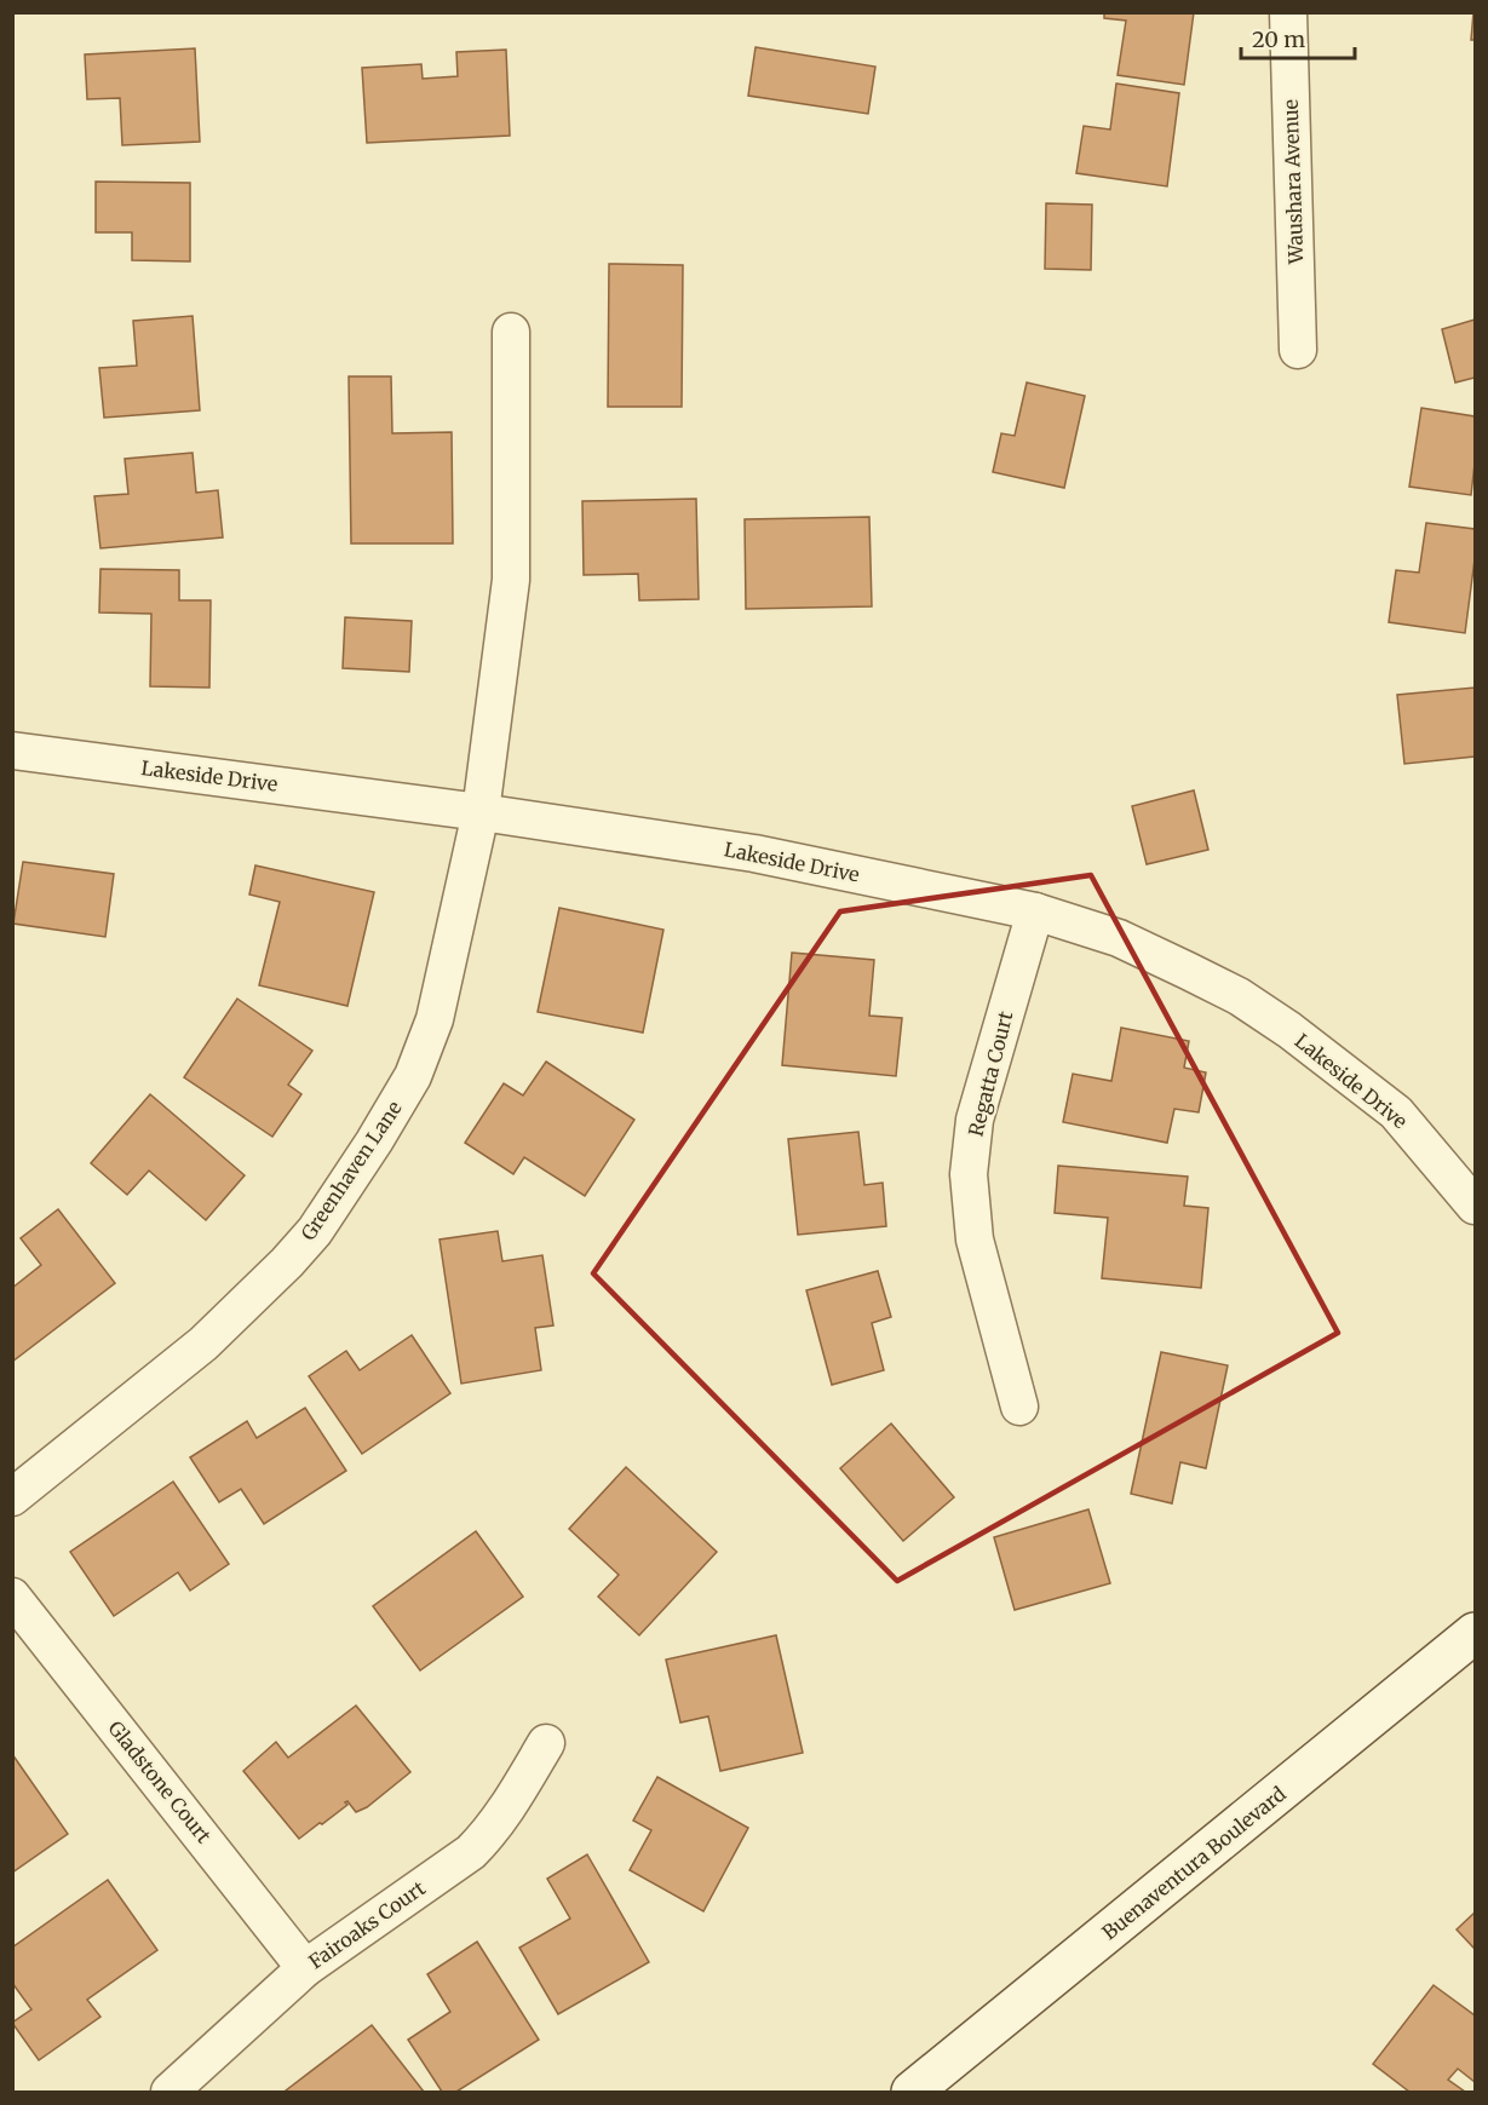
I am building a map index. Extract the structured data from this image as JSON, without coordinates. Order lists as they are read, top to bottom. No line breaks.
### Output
{"streets":{"main road":["Buenaventura Boulevard"],"street":["Waushara Avenue","Lakeside Drive","Regatta Court","Greenhaven Lane","Gladstone Court","Fairoaks Court"]},"crossings":[["Lakeside Drive","Regatta Court"],["Lakeside Drive","Greenhaven Lane"],["Gladstone Court","Fairoaks Court"]],"scale_bar":"20 m"}
